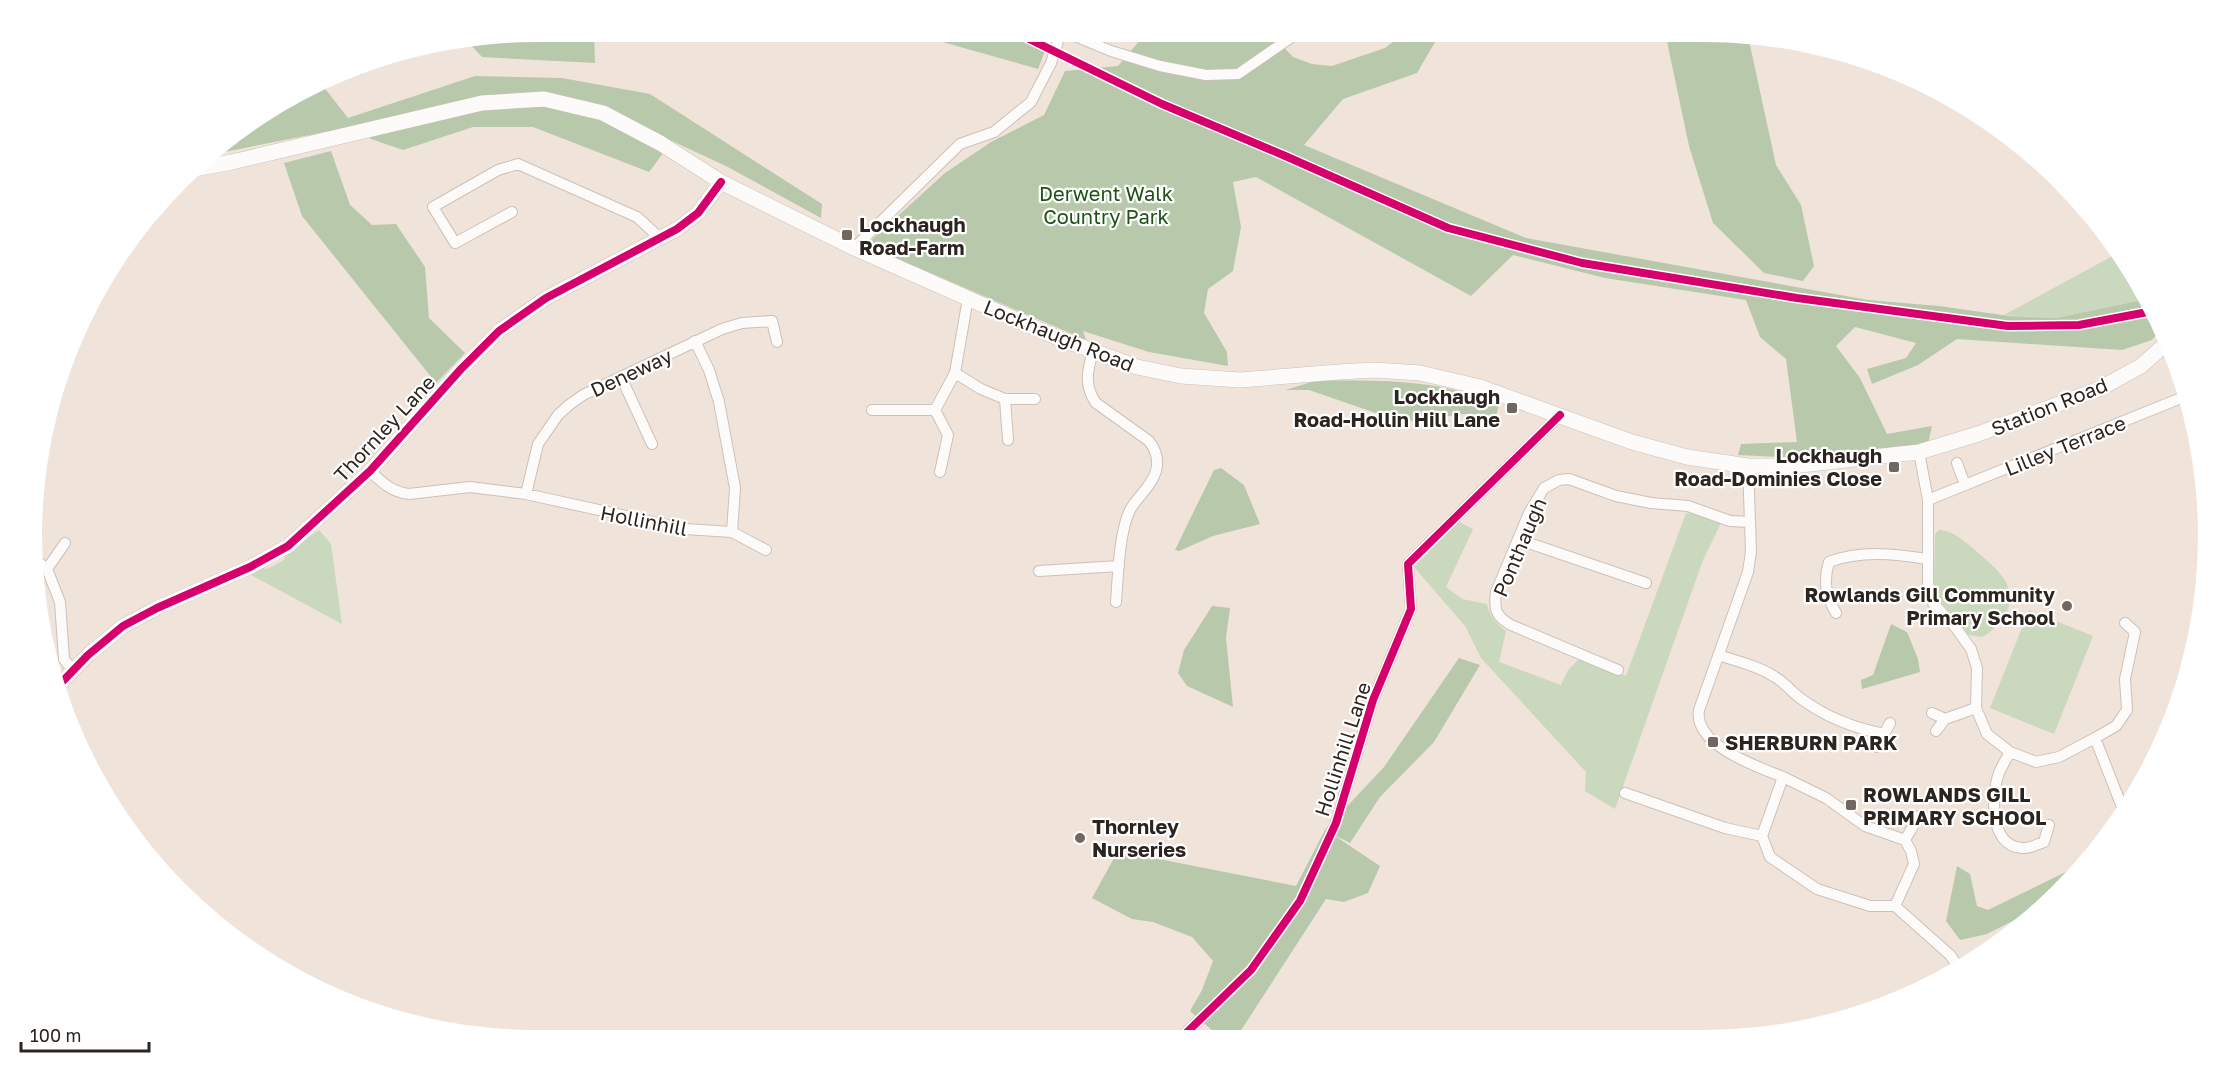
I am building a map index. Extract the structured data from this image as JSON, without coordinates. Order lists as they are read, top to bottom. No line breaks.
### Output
{"streets":{"main road":["Lockhaugh Road","Station Road"],"street":["Deneway","Thornley Lane","Lilley Terrace","Hollinhill","Ponthaugh","Hollinhill Lane"]},"crossings":[["Lockhaugh Road","Station Road"],["Lockhaugh Road","Thornley Lane"],["Lockhaugh Road","Hollinhill Lane"],["Deneway","Hollinhill"],["Thornley Lane","Hollinhill"]],"parks":["Derwent Walk Country Park"],"places":{"transit":["Lockhaugh Road-Farm","Lockhaugh Road-Hollin Hill Lane","Lockhaugh Road-Dominies Close","SHERBURN PARK","ROWLANDS GILL PRIMARY SCHOOL"],"other":["Rowlands Gill Community Primary School","Thornley Nurseries"]},"scale_bar":"100 m"}
